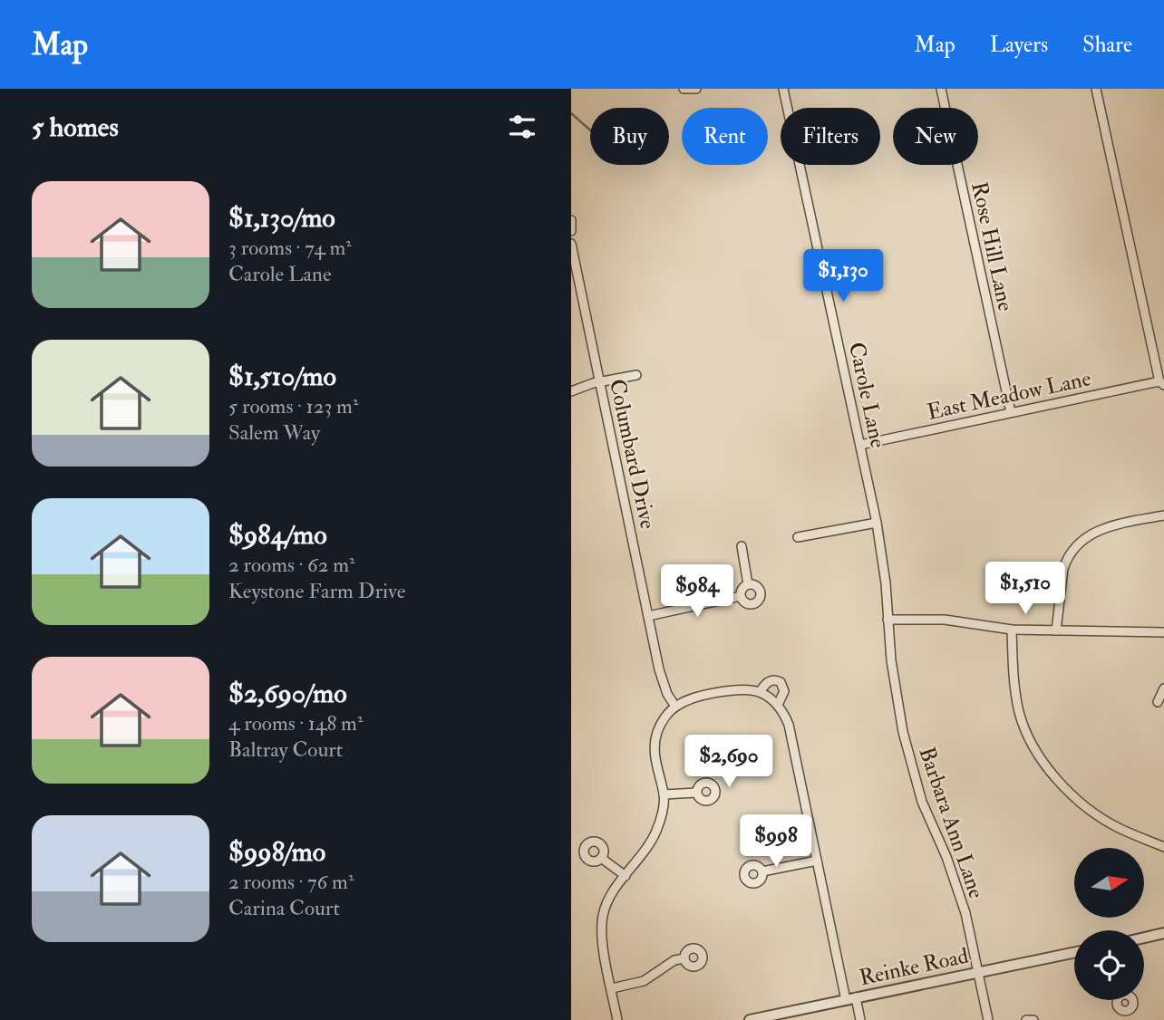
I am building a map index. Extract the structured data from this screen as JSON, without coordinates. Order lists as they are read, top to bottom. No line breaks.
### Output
{"streets":{"street":["Rose Hill Lane","Carole Lane","East Meadow Lane","Columbard Drive","Barbara Ann Lane","Reinke Road"]},"crossings":[["Rose Hill Lane","East Meadow Lane"],["Carole Lane","East Meadow Lane"],["Carole Lane","Barbara Ann Lane"],["Barbara Ann Lane","Reinke Road"]],"north":"right","page":{"header":"Map","nav":["Map","Layers","Share"],"heading":"5 homes","chip":["Buy","Rent","Filters","New"],"list":[{"name":"$1,130/mo","note":"3 rooms · 74 m² · Carole Lane"},{"name":"$1,510/mo","note":"5 rooms · 123 m² · Salem Way"},{"name":"$984/mo","note":"2 rooms · 62 m² · Keystone Farm Drive"},{"name":"$2,690/mo","note":"4 rooms · 148 m² · Baltray Court"},{"name":"$998/mo","note":"2 rooms · 76 m² · Carina Court"}],"price":["$1,130","$1,510","$984","$2,690","$998"]}}
